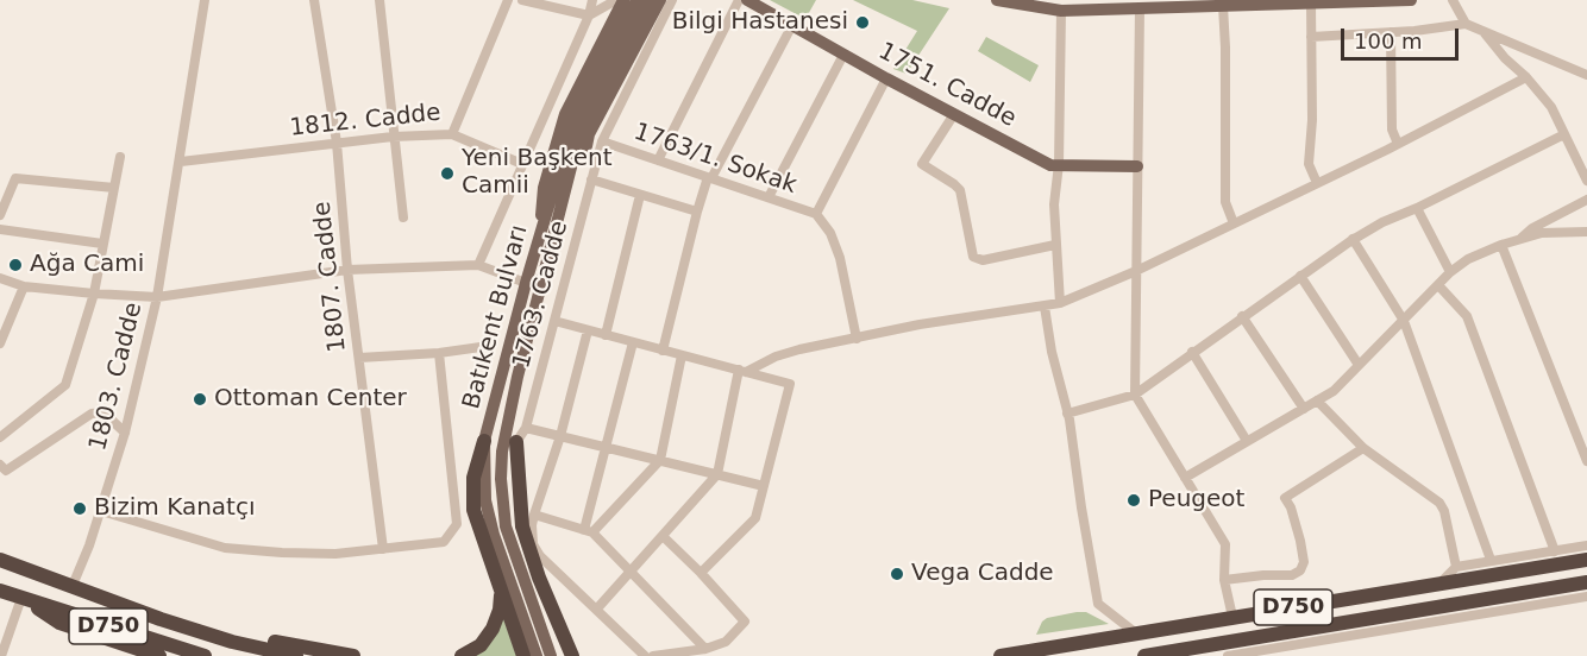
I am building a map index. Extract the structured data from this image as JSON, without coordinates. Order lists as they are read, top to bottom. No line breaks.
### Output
{"streets":{"highway":["D750"],"main road":["1751. Cadde","Batıkent Bulvarı"],"street":["1812. Cadde","1763/1. Sokak","1807. Cadde","1763. Cadde","1803. Cadde"]},"crossings":[["1812. Cadde","1807. Cadde"],["1812. Cadde","1803. Cadde"],["1763/1. Sokak","1763. Cadde"],["1803. Cadde","D750"]],"places":["Bilgi Hastanesi","Yeni Başkent Camii","Ağa Cami","Ottoman Center","Peugeot","Bizim Kanatçı","Vega Cadde"],"scale_bar":"100 m"}
